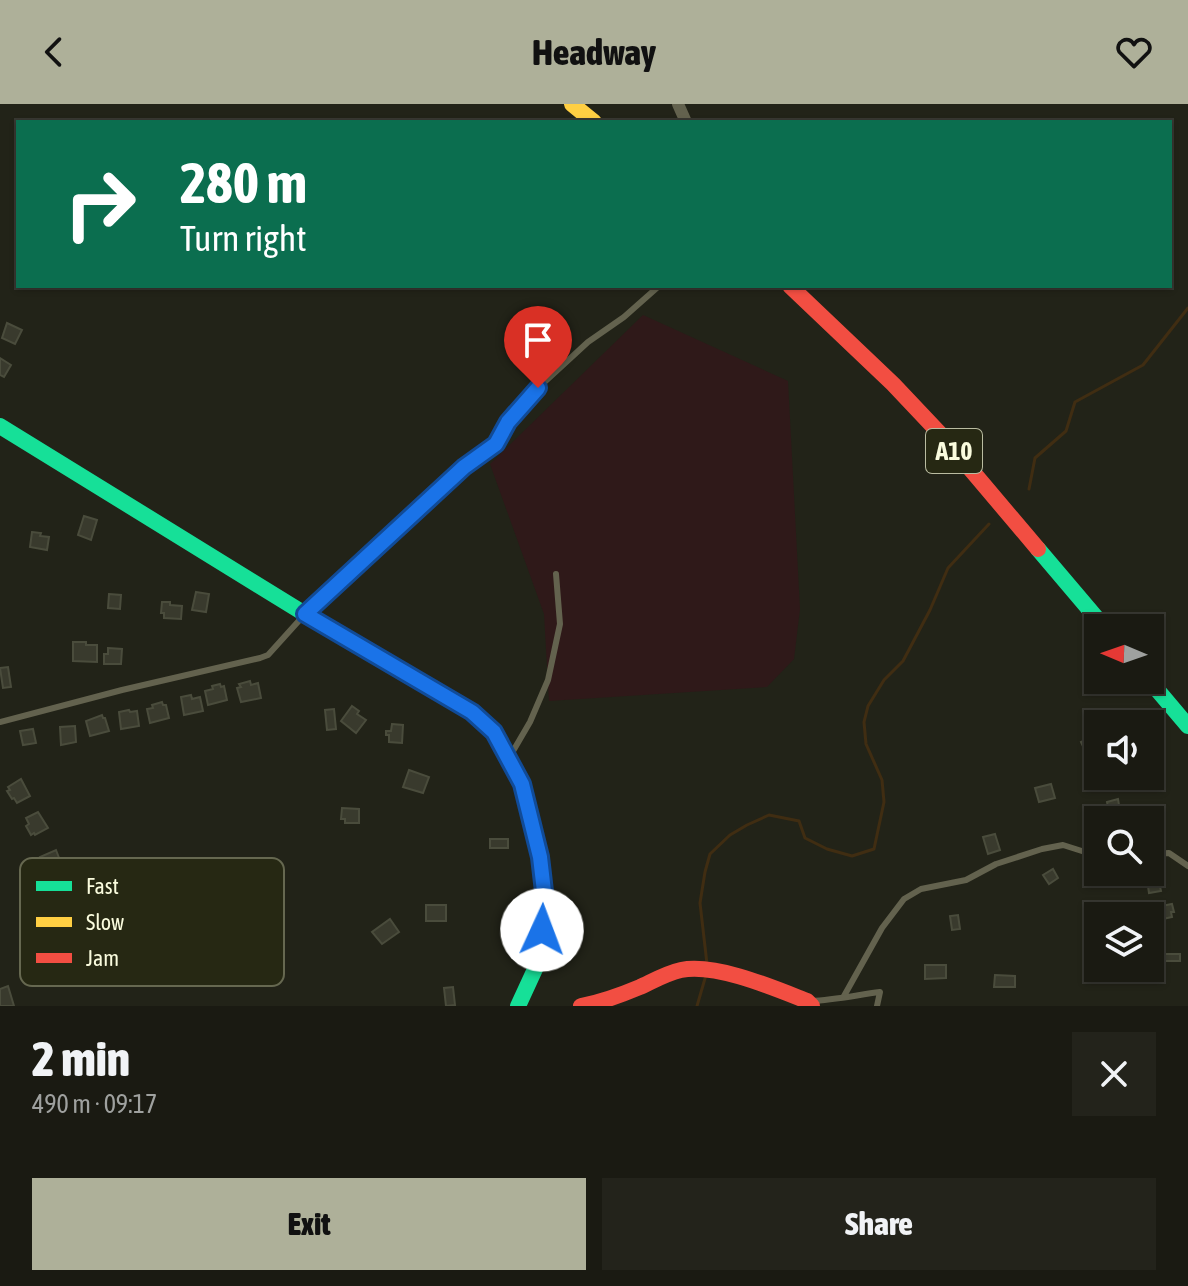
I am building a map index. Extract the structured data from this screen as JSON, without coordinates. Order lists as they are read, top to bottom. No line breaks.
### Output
{"streets":{"street":["A10"]},"legend":["Fast","Slow","Jam"],"north":"left","page":{"header":"Headway","turn":["280 m","Turn right"],"heading":["2 min","490 m · 09:17"],"buttons":["Exit","Share"]}}
